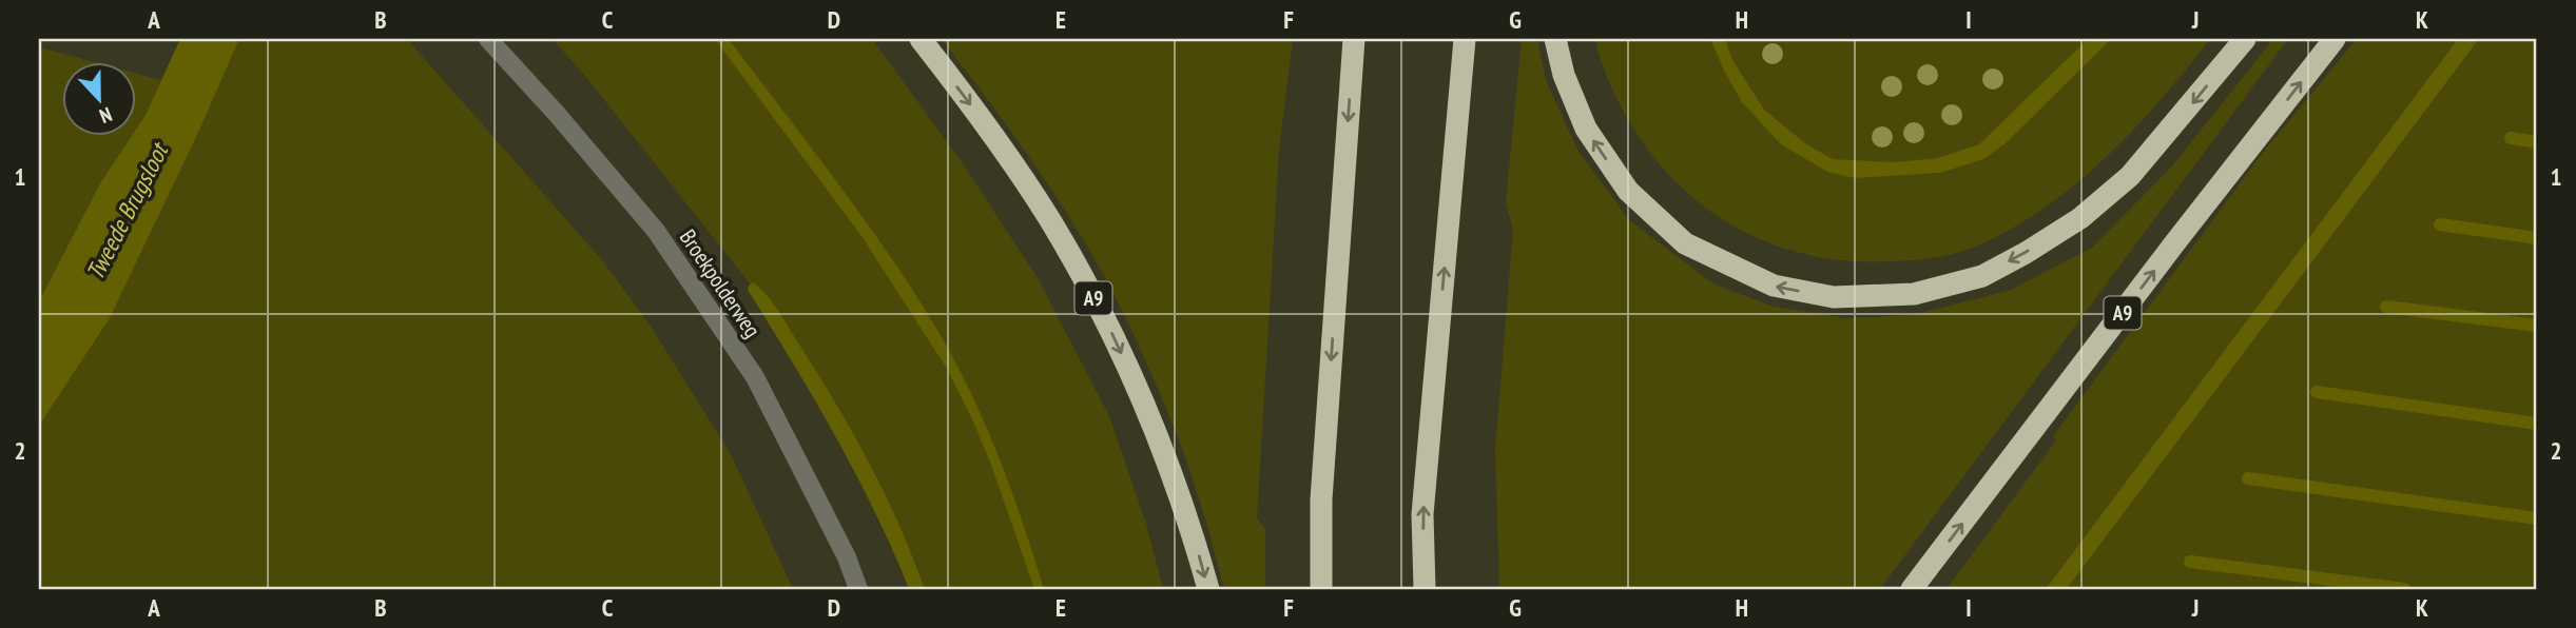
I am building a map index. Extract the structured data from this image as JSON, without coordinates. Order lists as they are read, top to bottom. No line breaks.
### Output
{"streets":{"highway":["A9"],"street":["Broekpolderweg"]},"water":["Tweede Brugsloot"],"north":"bottom","grid":{"columns":["A","B","C","D","E","F","G","H","I","J","K"],"rows":["1","2"]}}
